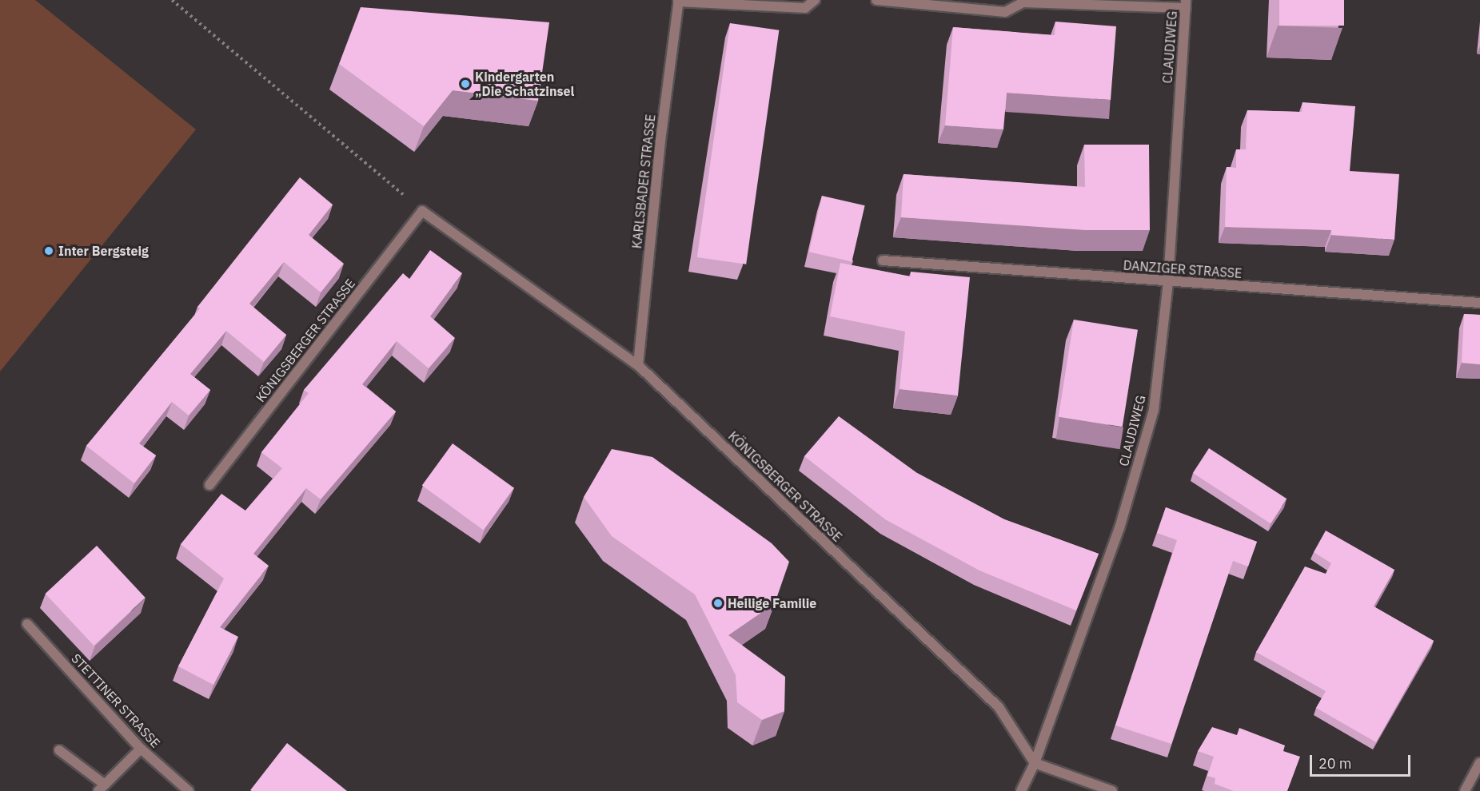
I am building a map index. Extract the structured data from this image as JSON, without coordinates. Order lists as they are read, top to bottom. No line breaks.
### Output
{"streets":{"street":["CLAUDIWEG","KARLSBADER STRASSE","DANZIGER STRASSE","KÖNIGSBERGER STRASSE","STETTINER STRASSE"]},"crossings":[["CLAUDIWEG","DANZIGER STRASSE"],["CLAUDIWEG","KÖNIGSBERGER STRASSE"],["KARLSBADER STRASSE","KÖNIGSBERGER STRASSE"]],"places":["Kindergarten „Die Schatzinsel","Inter Bergsteig","Heilige Familie"],"scale_bar":"20 m"}
